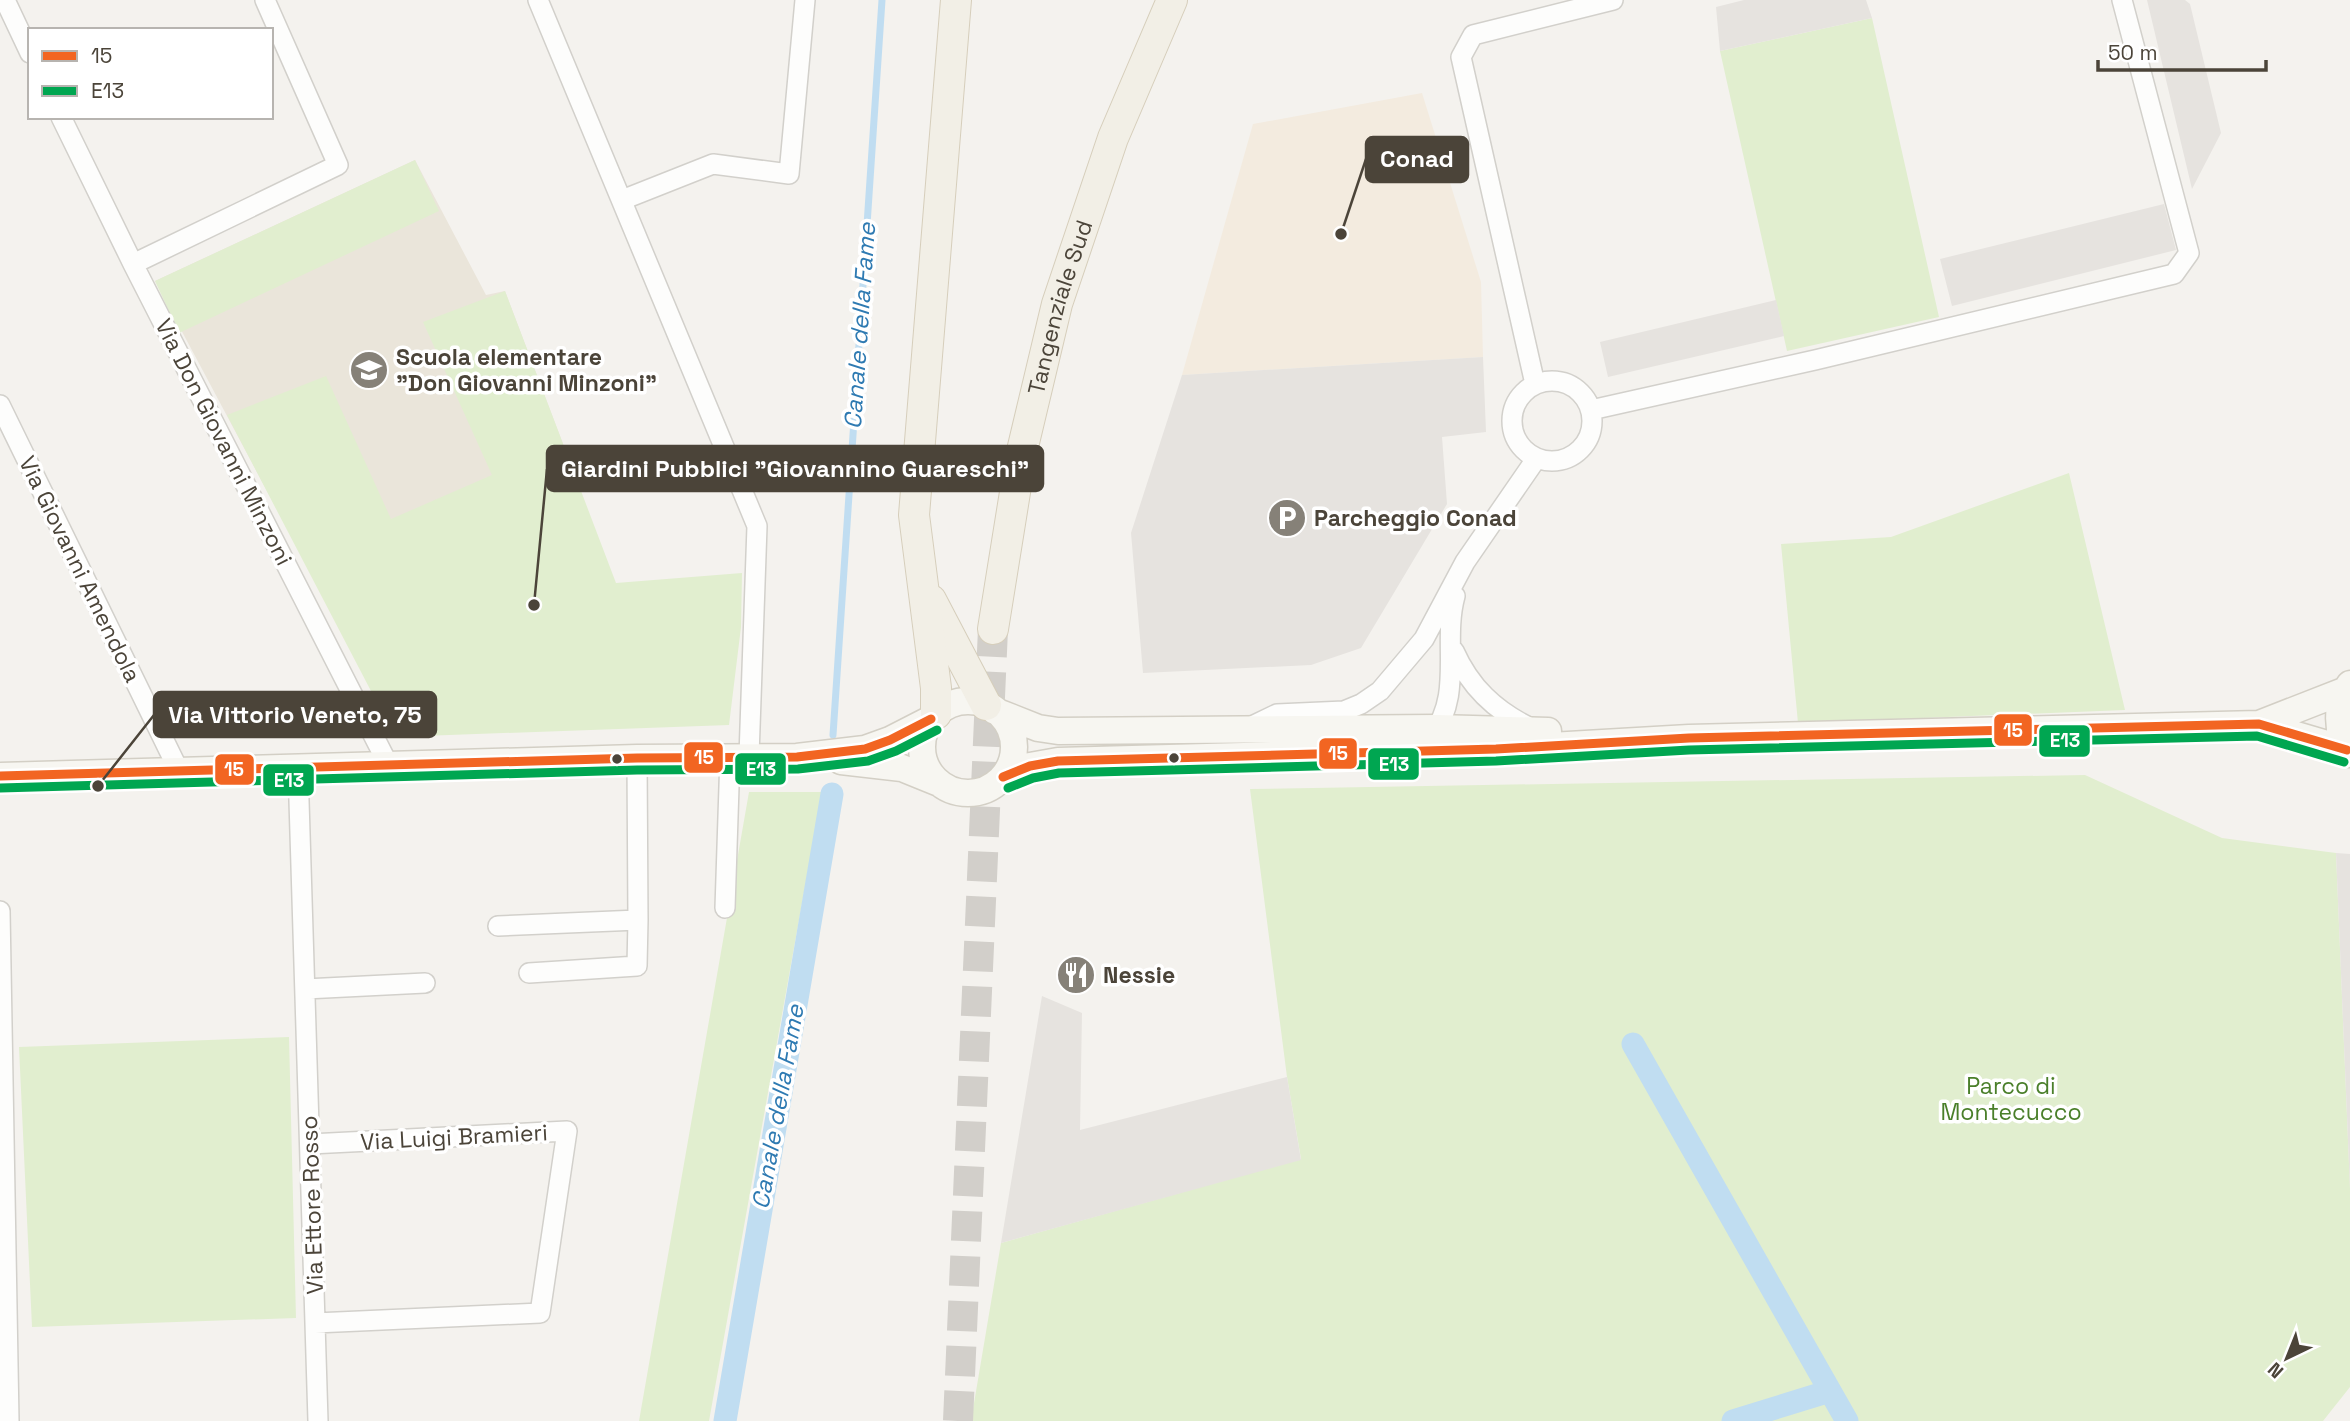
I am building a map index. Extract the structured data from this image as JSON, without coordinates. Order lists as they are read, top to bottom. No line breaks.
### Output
{"streets":{"main road":["Tangenziale Sud"],"street":["Via Don Giovanni Minzoni","Via Giovanni Amendola","Via Luigi Bramieri","Via Ettore Rosso"]},"crossings":[["Via Luigi Bramieri","Via Ettore Rosso"]],"water":["Canale della Fame"],"parks":["Parco di Montecucco"],"places":{"other":["Conad","Giardini Pubblici \"Giovannino Guareschi\"","Via Vittorio Veneto, 75"],"school or university":["Scuola elementare \"Don Giovanni Minzoni\""],"parking":["Parcheggio Conad"],"restaurant":["Nessie"]},"lines":["transit line 15","transit line E13"],"legend":["15","E13"],"scale_bar":"50 m","north":"bottom left"}
